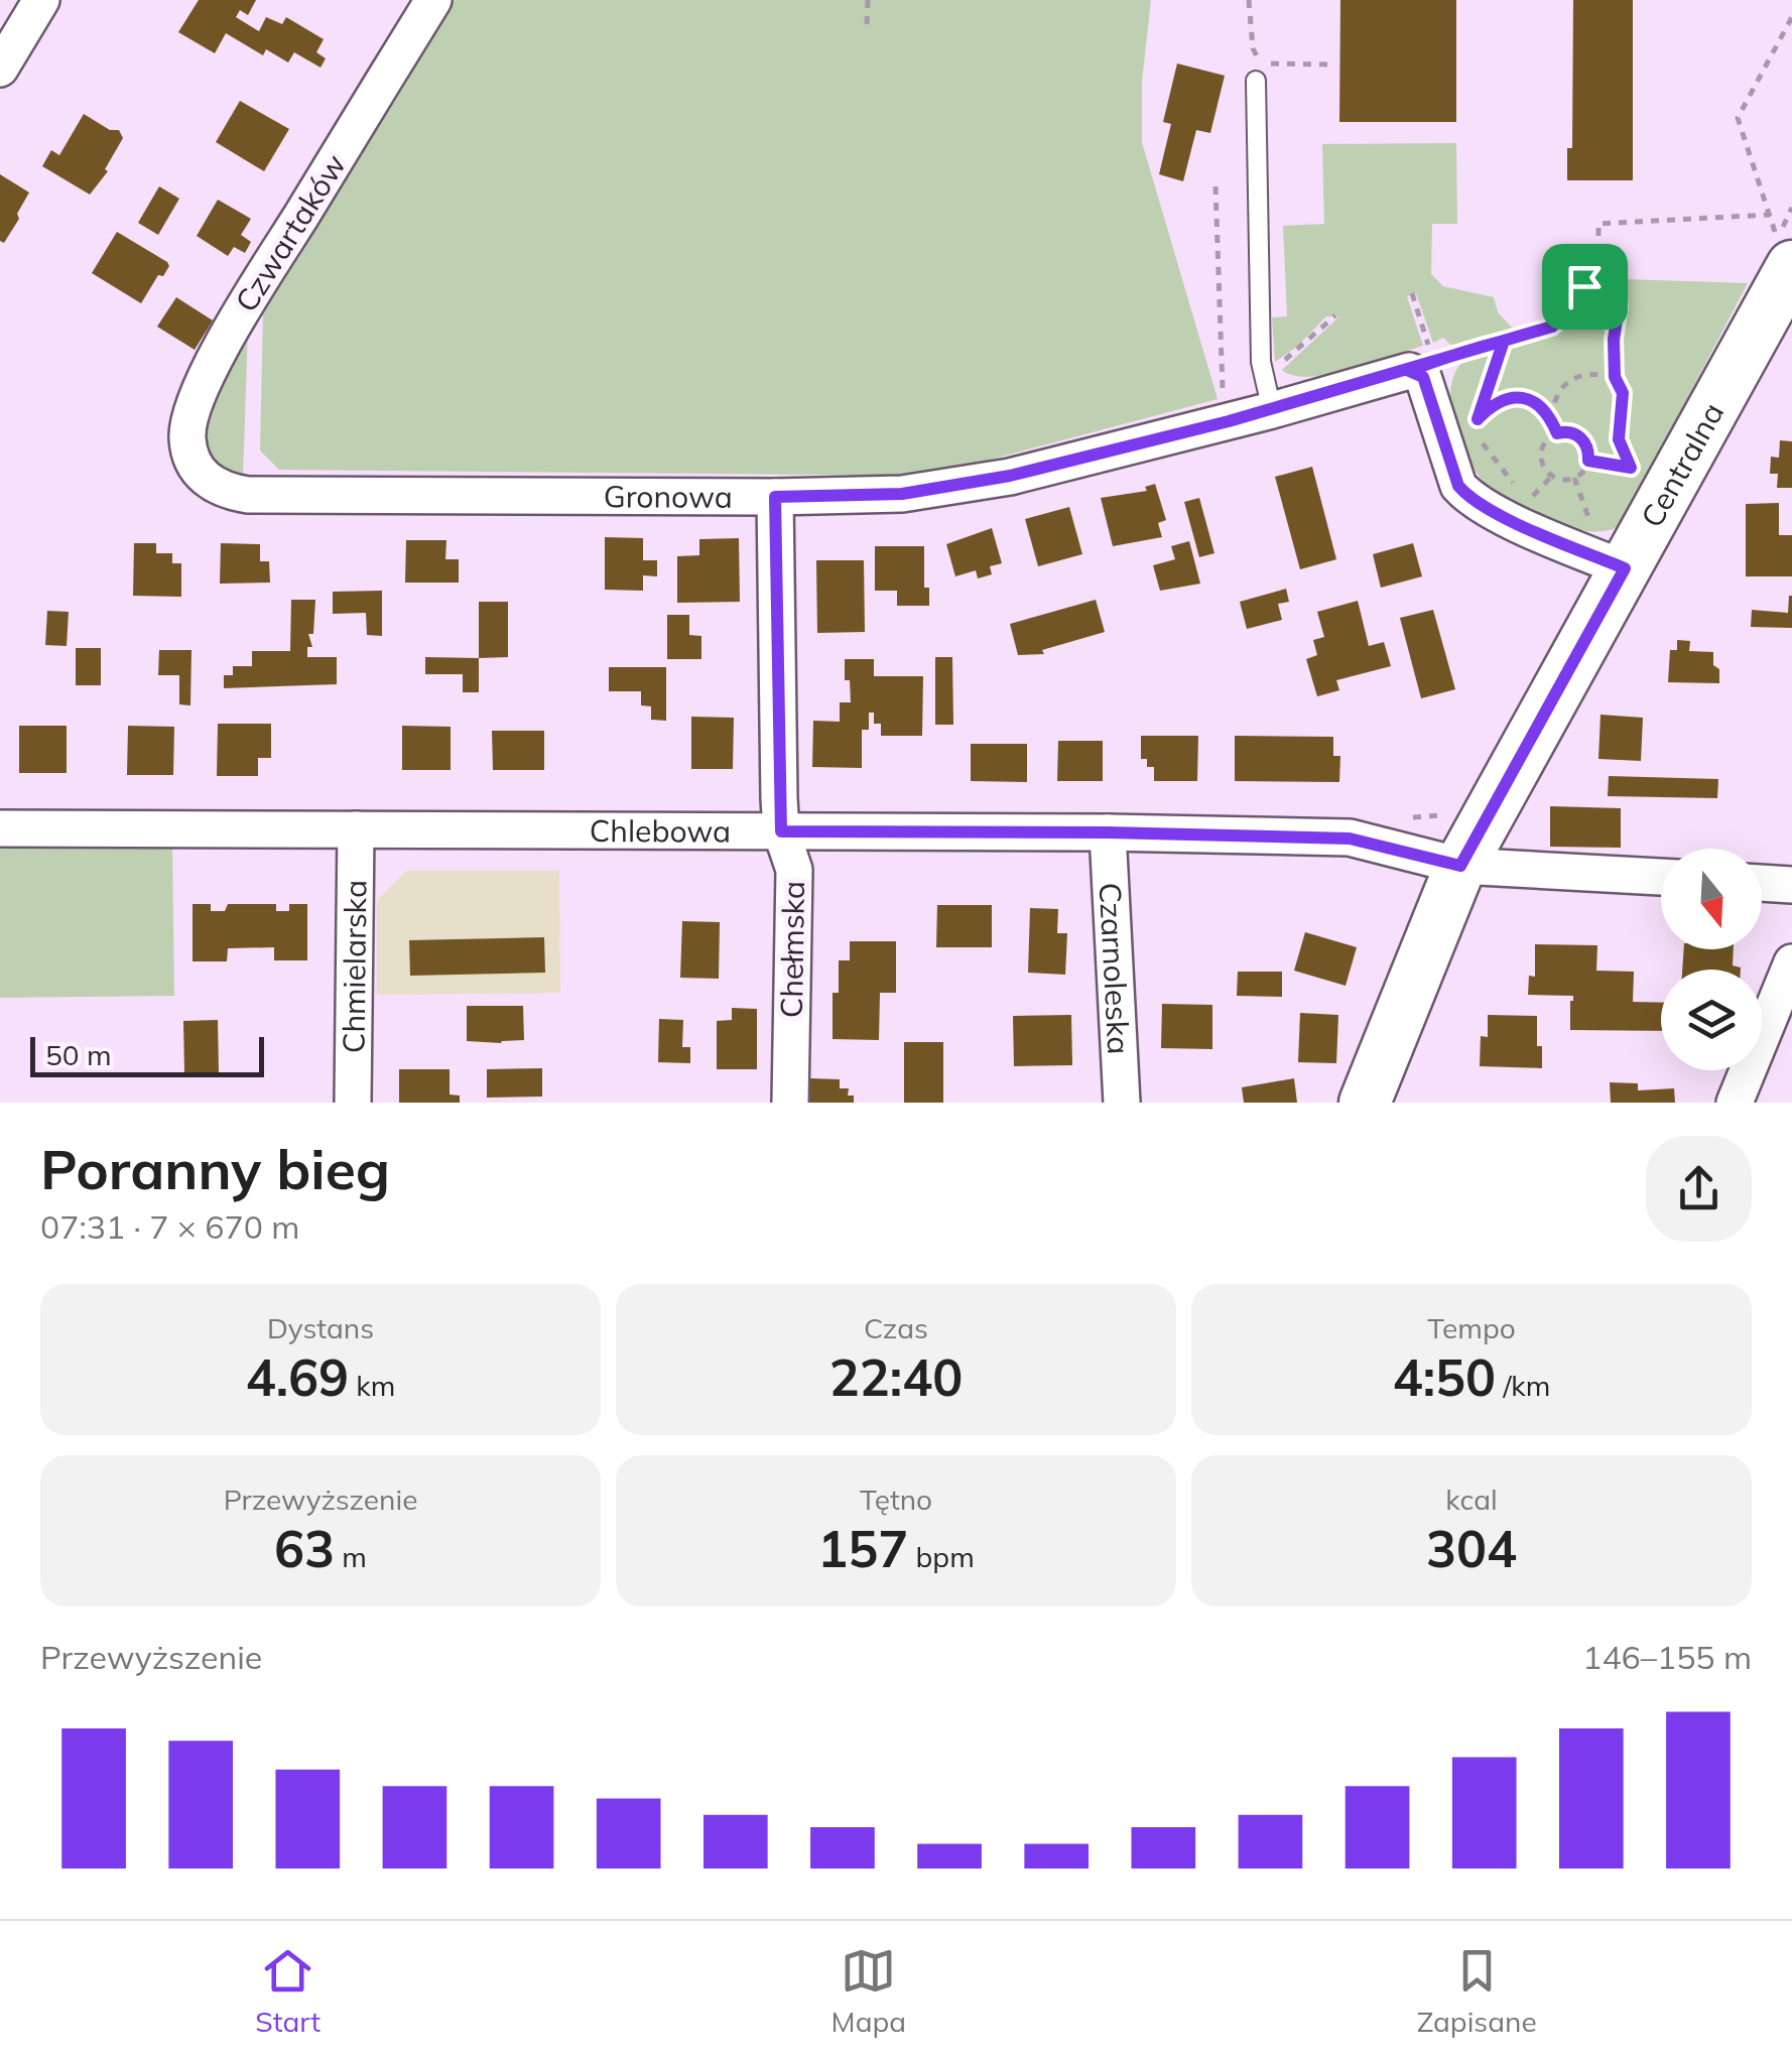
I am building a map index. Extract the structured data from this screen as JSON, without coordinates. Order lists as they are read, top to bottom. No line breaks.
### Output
{"streets":{"street":["Czwartaków","Centralna","Gronowa","Chlebowa","Chełmska","Chmielarska","Czarnoleska"]},"crossings":[["Czwartaków","Gronowa"],["Centralna","Gronowa"],["Centralna","Chlebowa"],["Gronowa","Chełmska"],["Chlebowa","Chełmska"],["Chlebowa","Chmielarska"],["Chlebowa","Czarnoleska"]],"scale_bar":"50 m","north":"bottom","page":{"scale":"50 m","heading":["Poranny bieg","07:31 · 7 × 670 m"],"stats":[["Dystans","4.69 km"],["Czas","22:40"],["Tempo","4:50 /km"],["Przewyższenie","63 m"],["Tętno","157 bpm"],["kcal","304"]],"chart":["Przewyższenie","146–155 m"],"tabs":["Start","Mapa","Zapisane"]}}
